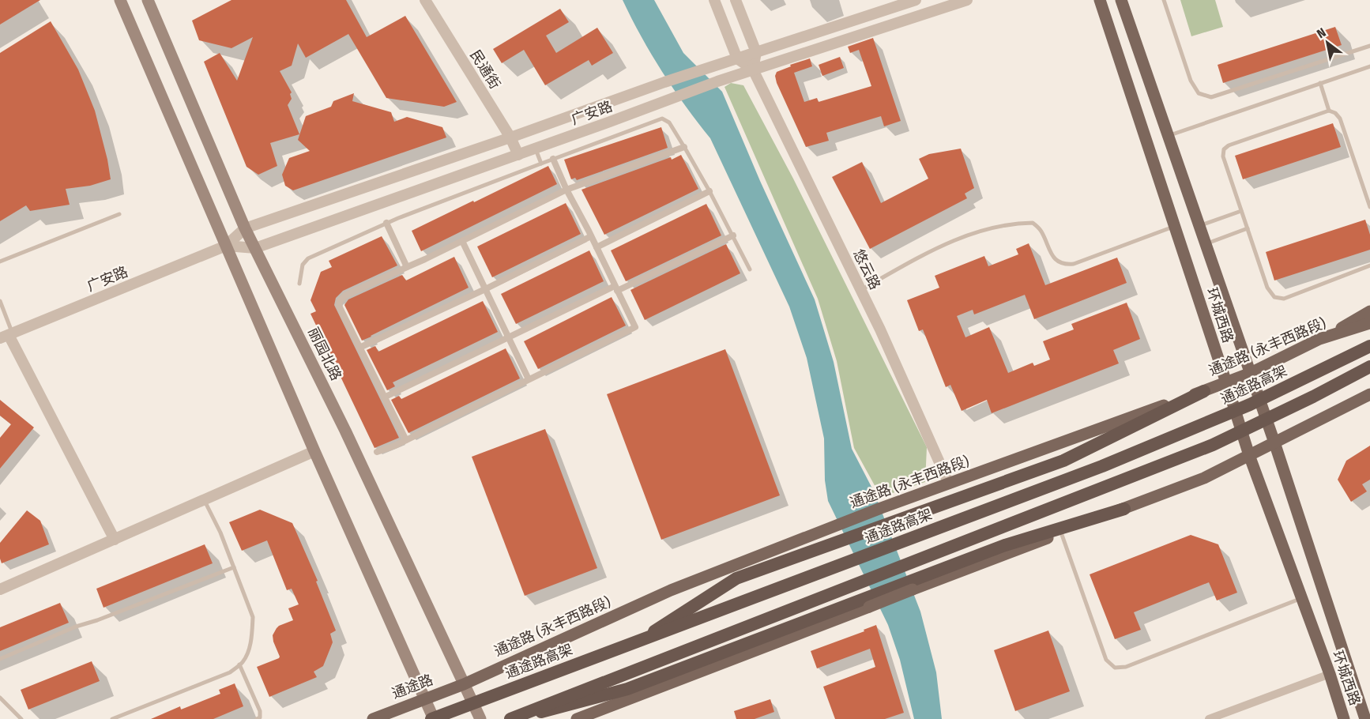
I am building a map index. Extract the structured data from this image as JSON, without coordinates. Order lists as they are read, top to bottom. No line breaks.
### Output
{"streets":{"highway":["通途路高架"],"main road":["环城西路","通途路 (永丰西路段)","丽园北路","通途路"],"street":["民通街","广安路","悠云路"]},"crossings":[["民通街","广安路"],["广安路","悠云路"],["广安路","丽园北路"],["悠云路","通途路 (永丰西路段)"],["环城西路","通途路 (永丰西路段)"],["通途路 (永丰西路段)","丽园北路"],["通途路 (永丰西路段)","通途路"],["丽园北路","通途路"]],"north":"top left"}
